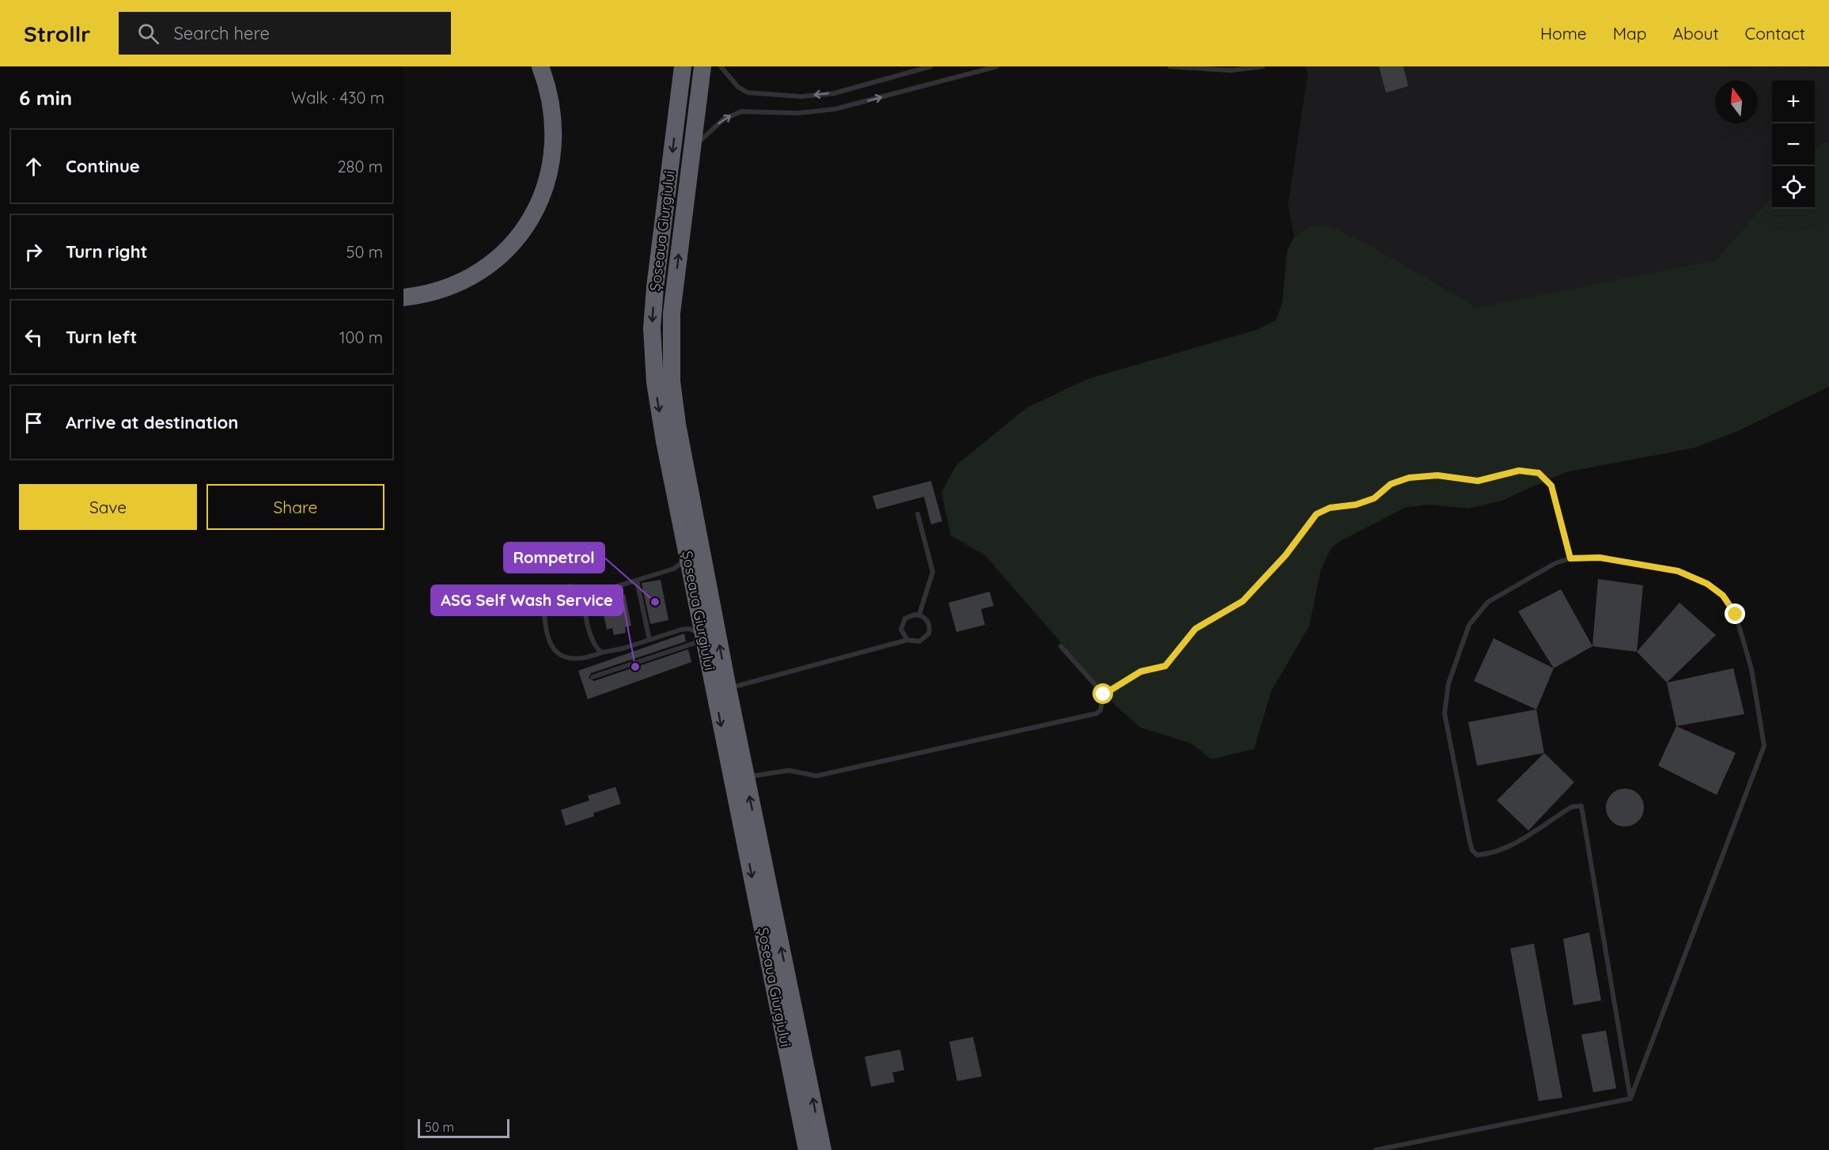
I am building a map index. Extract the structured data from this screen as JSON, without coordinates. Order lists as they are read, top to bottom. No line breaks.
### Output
{"streets":{"highway":["Șoseaua Giurgiului"]},"places":["Rompetrol","ASG Self Wash Service"],"scale_bar":"50 m","north":"top","page":{"header":"Strollr","search":"Search here","nav":["Home","Map","About","Contact"],"heading":["6 min","Walk · 430 m"],"map_buttons":["+","−"],"list":[["Continue","280 m"],["Turn right","50 m"],["Turn left","100 m"],"Arrive at destination"],"buttons":["Save","Share"],"scale":"50 m"}}
